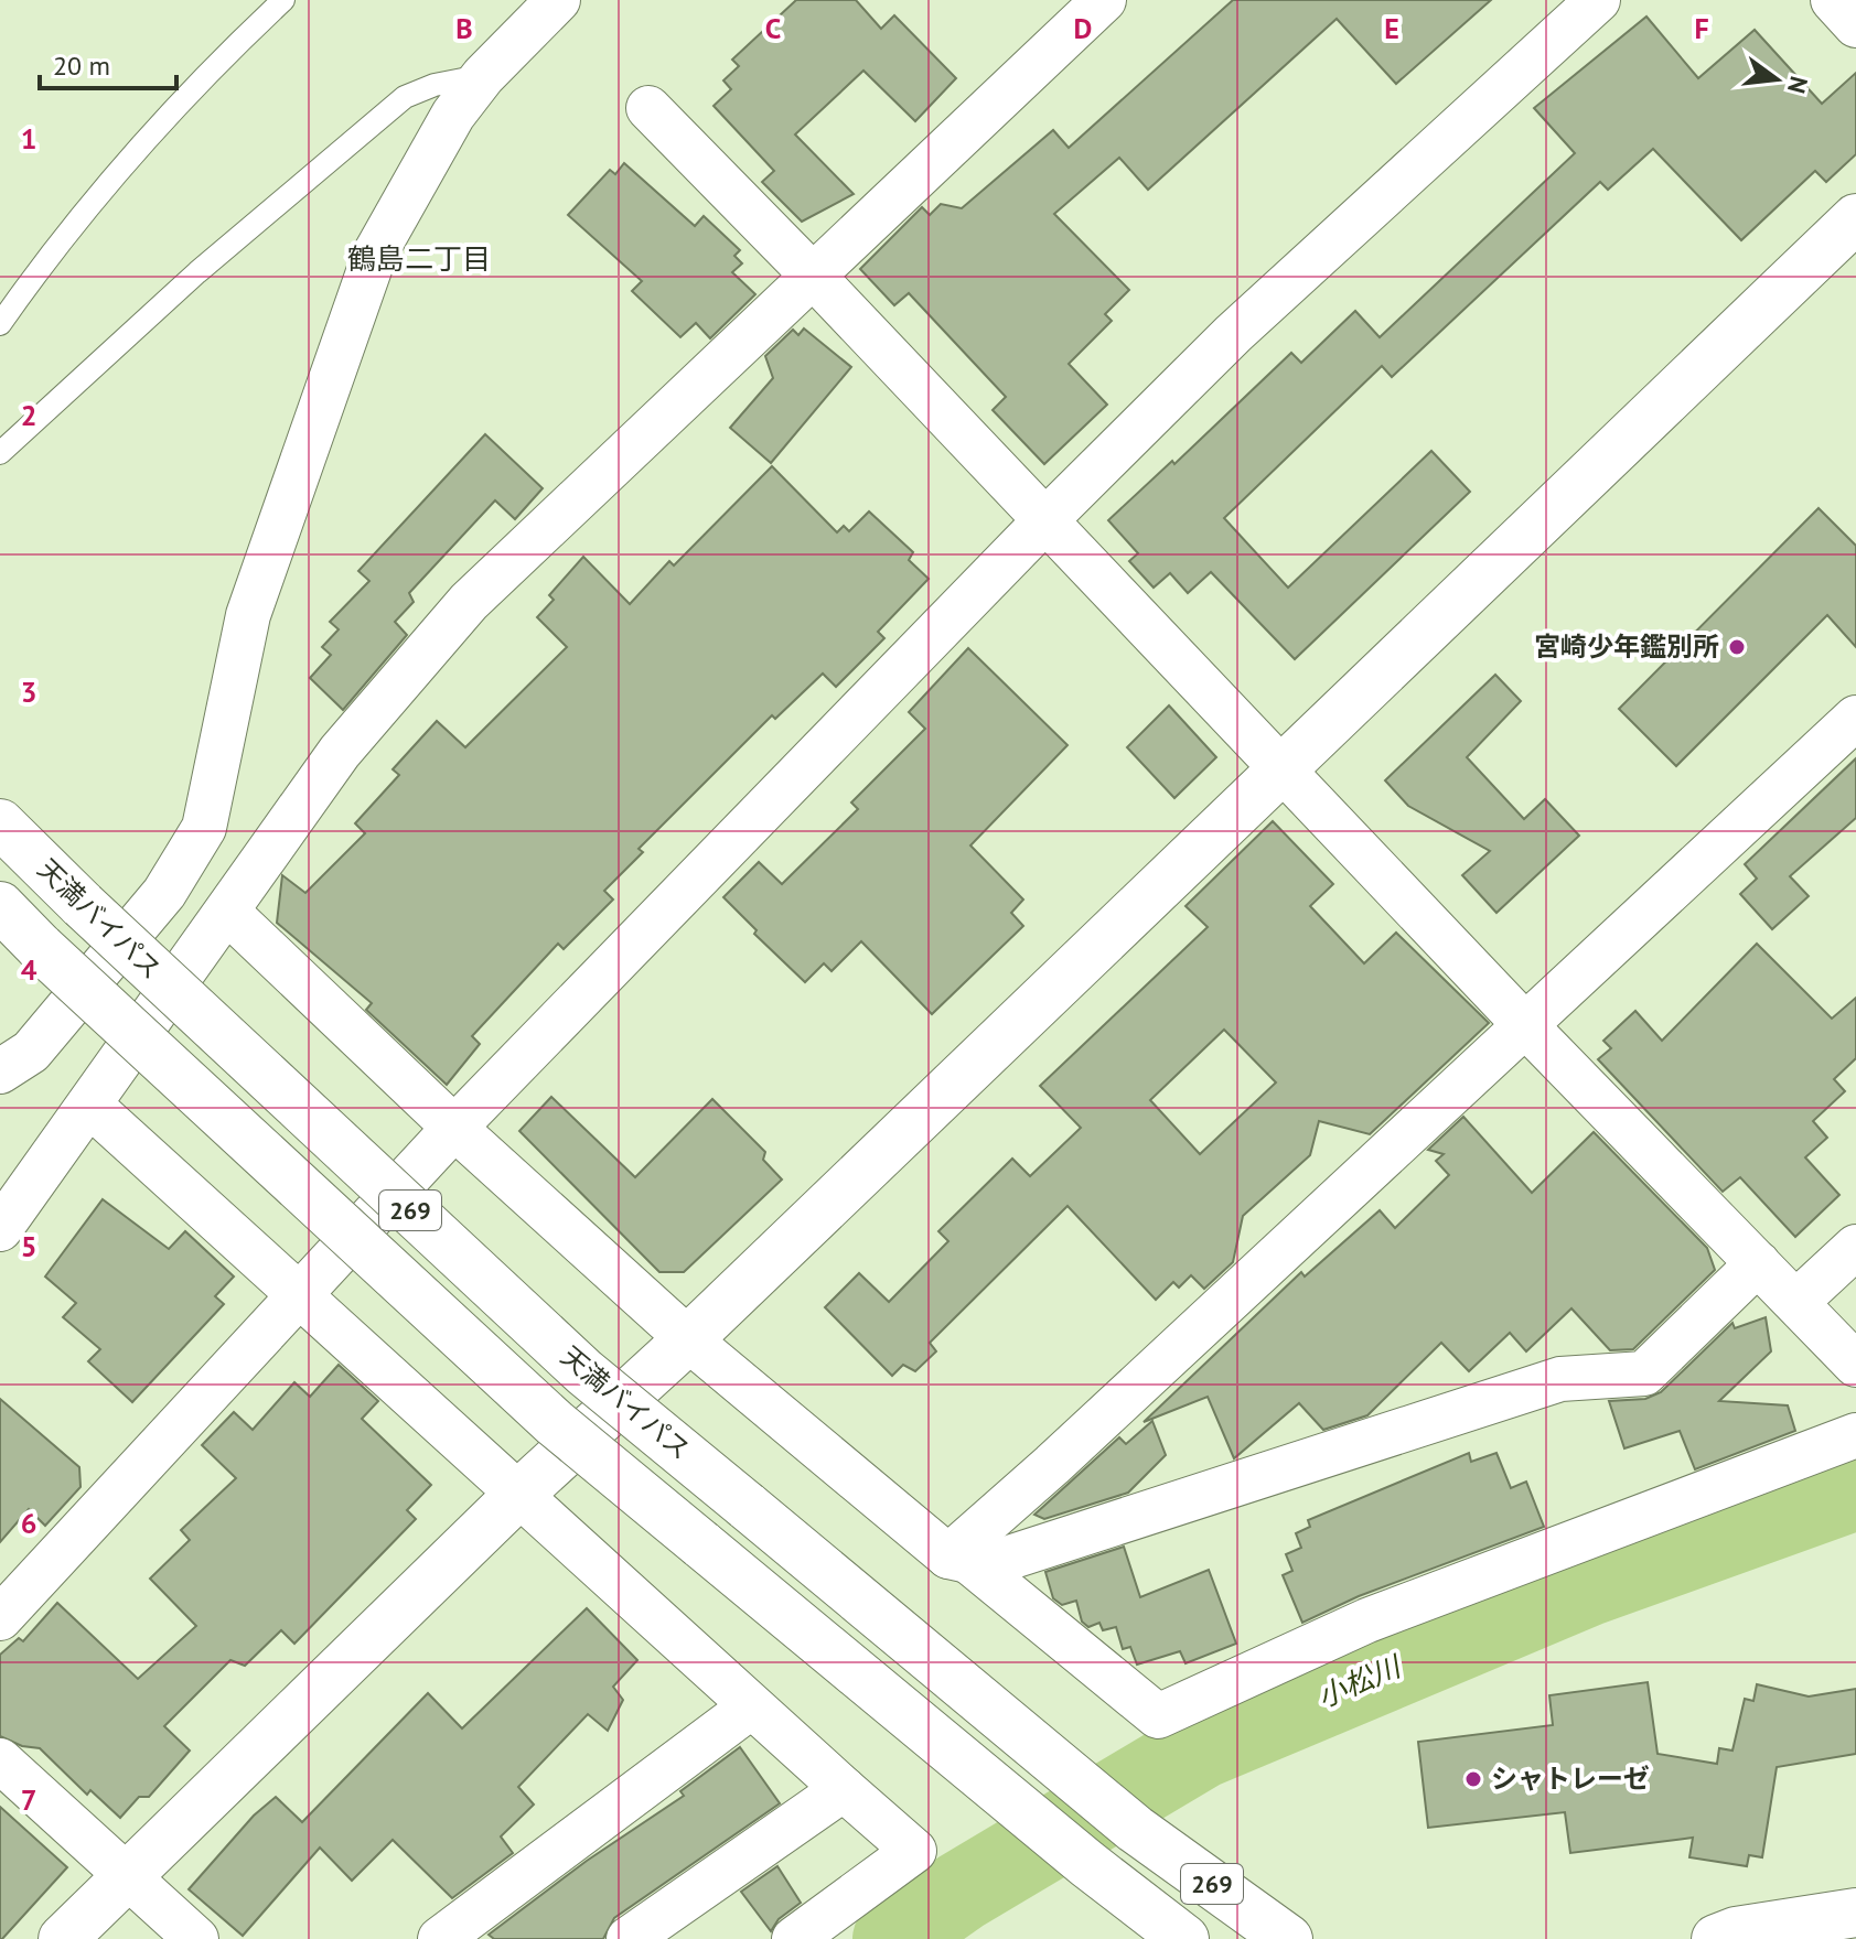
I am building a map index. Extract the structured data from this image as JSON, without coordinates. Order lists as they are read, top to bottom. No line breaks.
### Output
{"streets":{"main road":["天満バイパス","269"]},"districts":["鶴島二丁目"],"water":["小松川"],"places":["宮崎少年鑑別所","シャトレーゼ"],"scale_bar":"20 m","north":"right","grid":{"columns":["B","C","D","E","F"],"rows":["1","2","3","4","5","6","7"]}}
